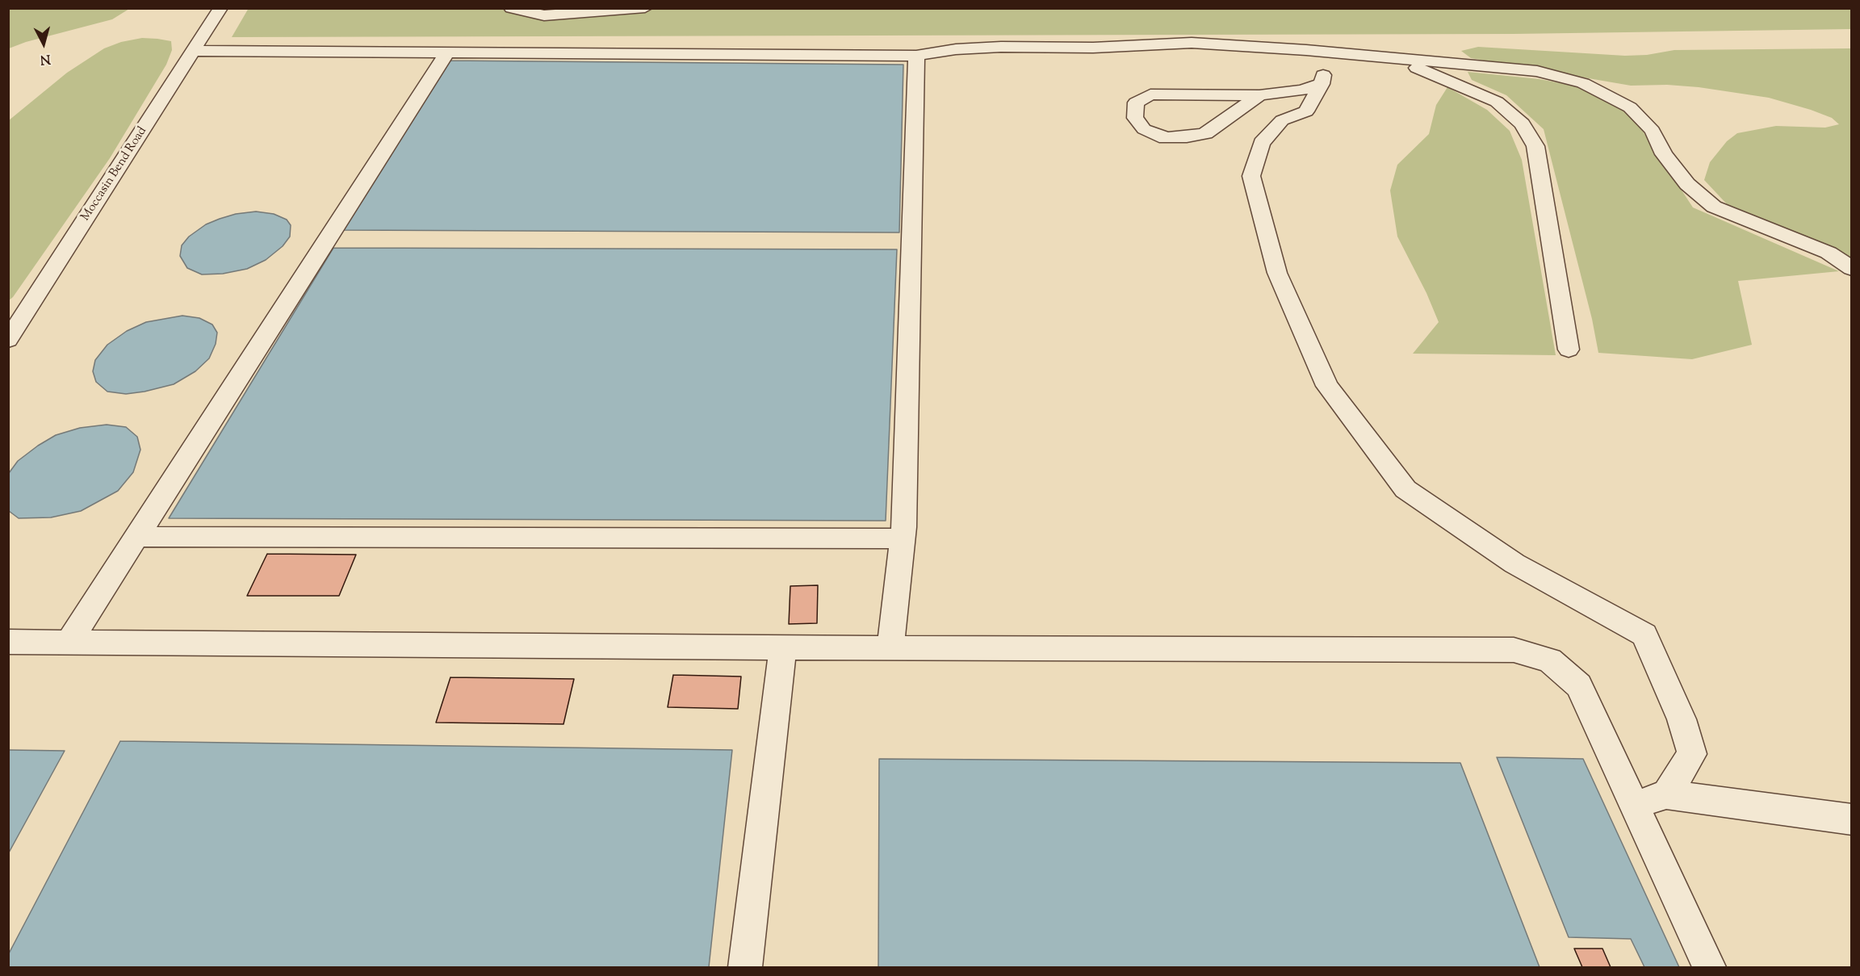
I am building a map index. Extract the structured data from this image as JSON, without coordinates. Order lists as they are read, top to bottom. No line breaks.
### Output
{"streets":{"street":["Moccasin Bend Road"]},"north":"bottom"}
